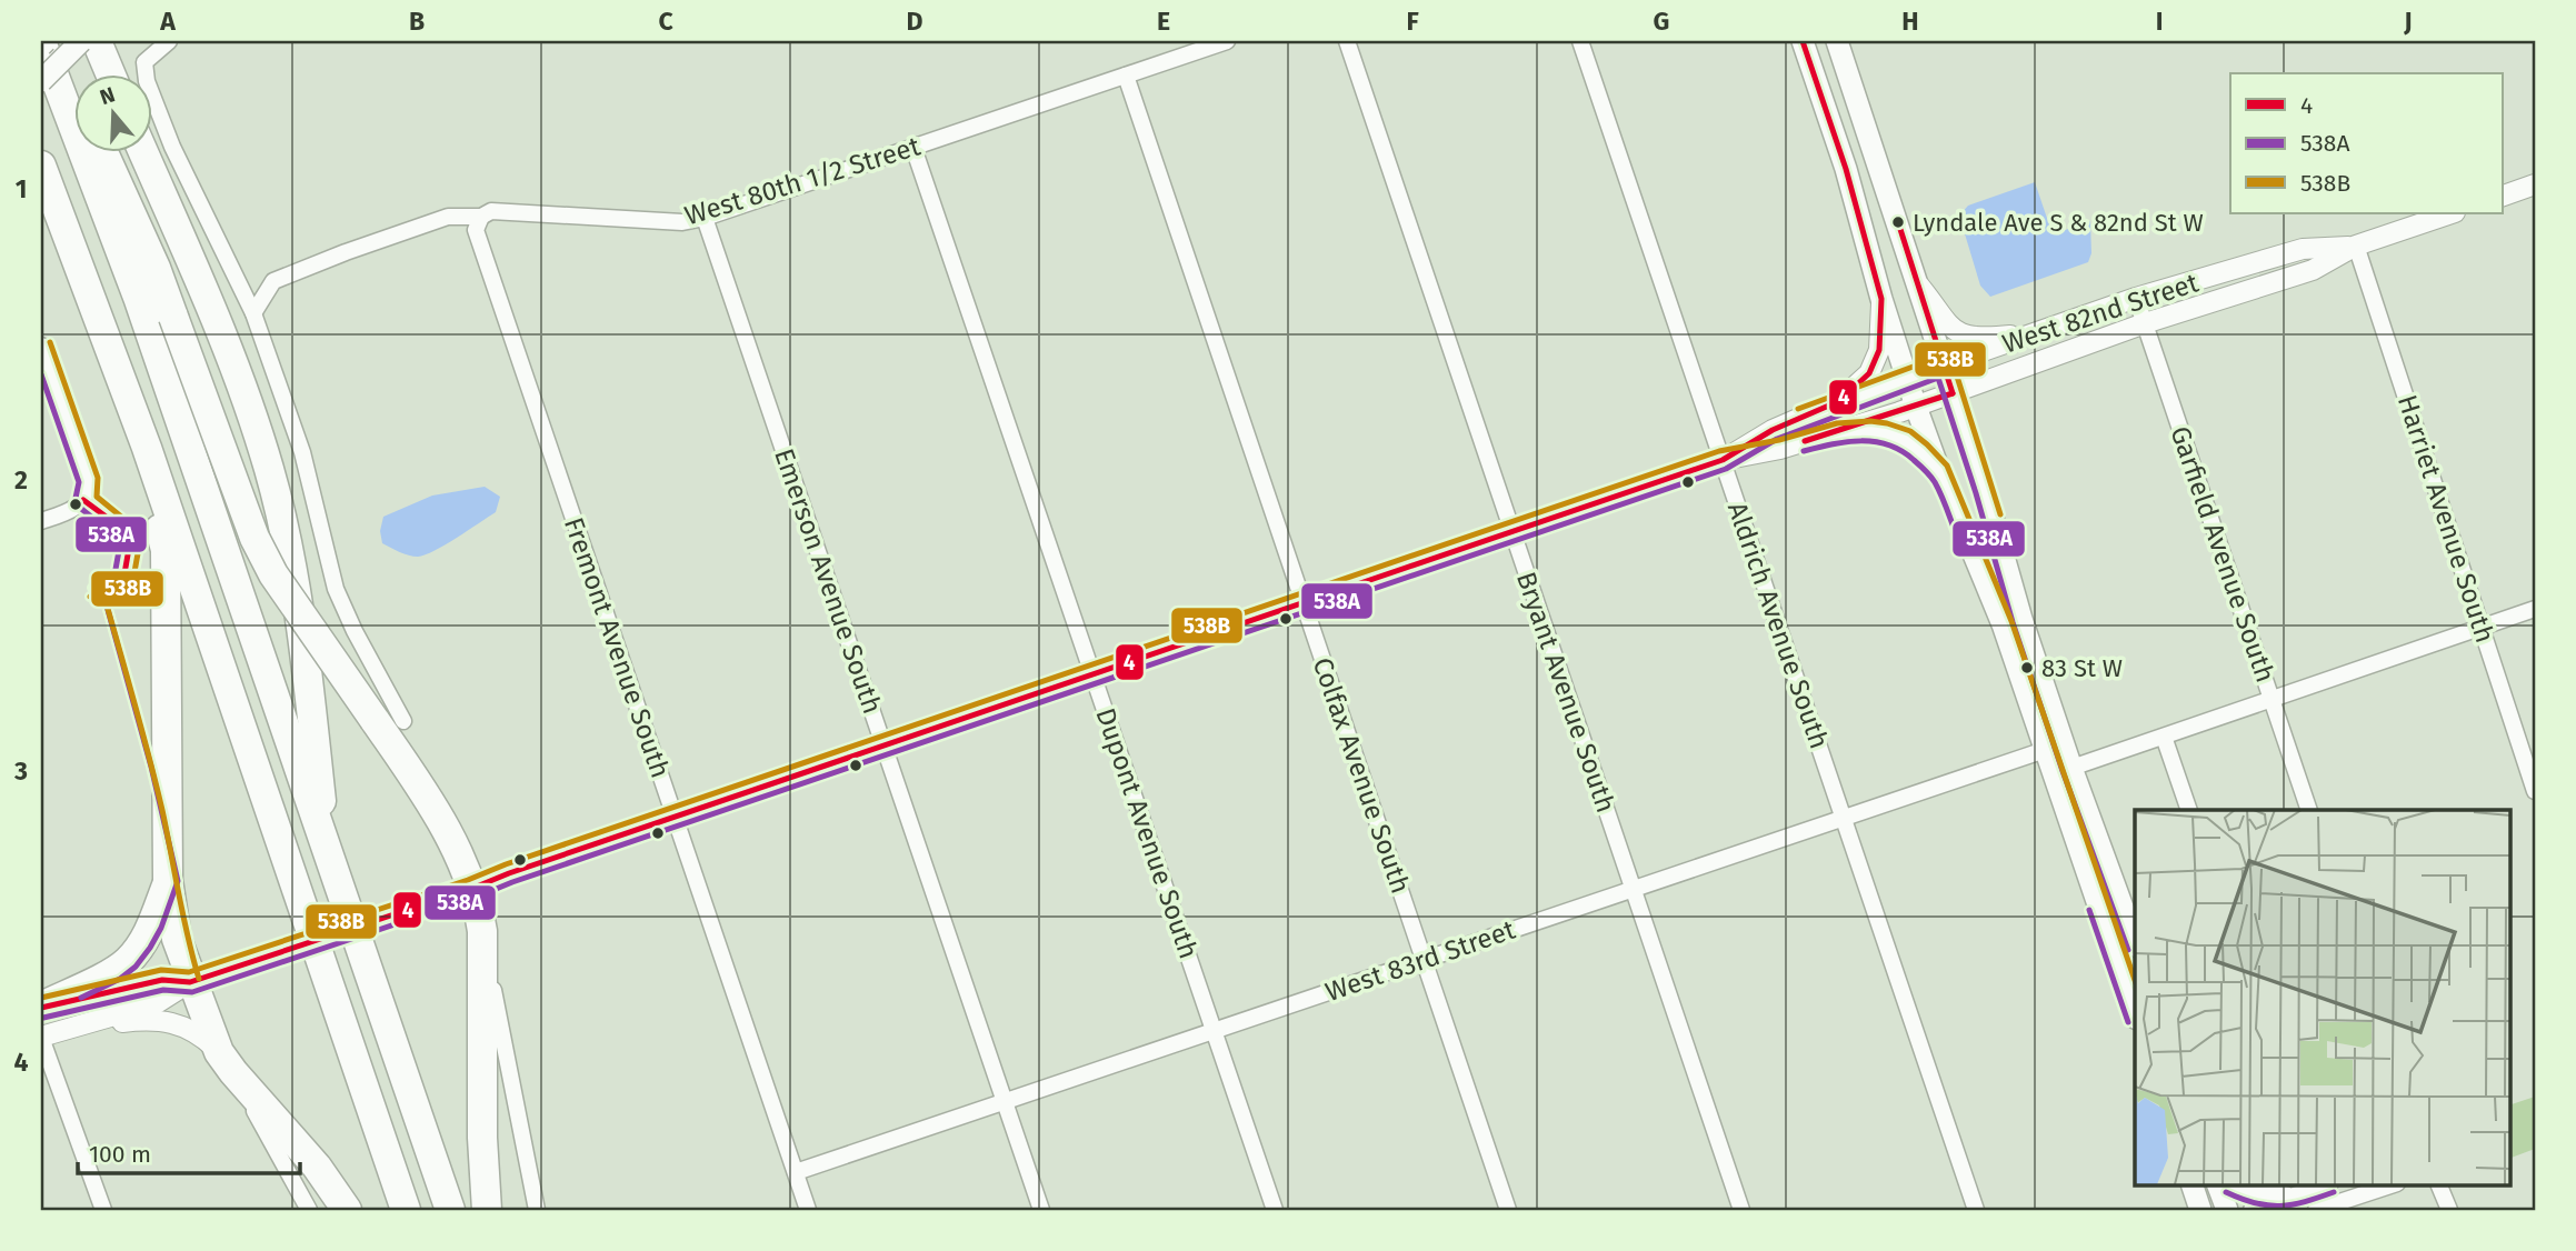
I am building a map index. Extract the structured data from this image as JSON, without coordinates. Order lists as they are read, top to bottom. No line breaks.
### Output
{"streets":{"street":["West 80th 1/2 Street","West 82nd Street","Harriet Avenue South","Garfield Avenue South","Emerson Avenue South","Aldrich Avenue South","Fremont Avenue South","Bryant Avenue South","Colfax Avenue South","Dupont Avenue South","West 83rd Street"]},"crossings":[["West 80th 1/2 Street","Emerson Avenue South"],["West 80th 1/2 Street","Fremont Avenue South"],["West 80th 1/2 Street","Colfax Avenue South"],["West 80th 1/2 Street","Dupont Avenue South"],["West 82nd Street","Harriet Avenue South"],["West 82nd Street","Garfield Avenue South"],["West 82nd Street","Emerson Avenue South"],["West 82nd Street","Aldrich Avenue South"],["West 82nd Street","Fremont Avenue South"],["West 82nd Street","Bryant Avenue South"],["West 82nd Street","Colfax Avenue South"],["West 82nd Street","Dupont Avenue South"],["Emerson Avenue South","West 83rd Street"],["Aldrich Avenue South","West 83rd Street"],["Fremont Avenue South","West 83rd Street"],["Bryant Avenue South","West 83rd Street"],["Colfax Avenue South","West 83rd Street"],["Dupont Avenue South","West 83rd Street"]],"places":["Lyndale Ave S & 82nd St W","83 St W"],"lines":["transit line 4","transit line 538B","transit line 538A"],"legend":["4","538A","538B"],"scale_bar":"100 m","north":"top","grid":{"columns":["A","B","C","D","E","F","G","H","I","J"],"rows":["1","2","3","4"]}}
